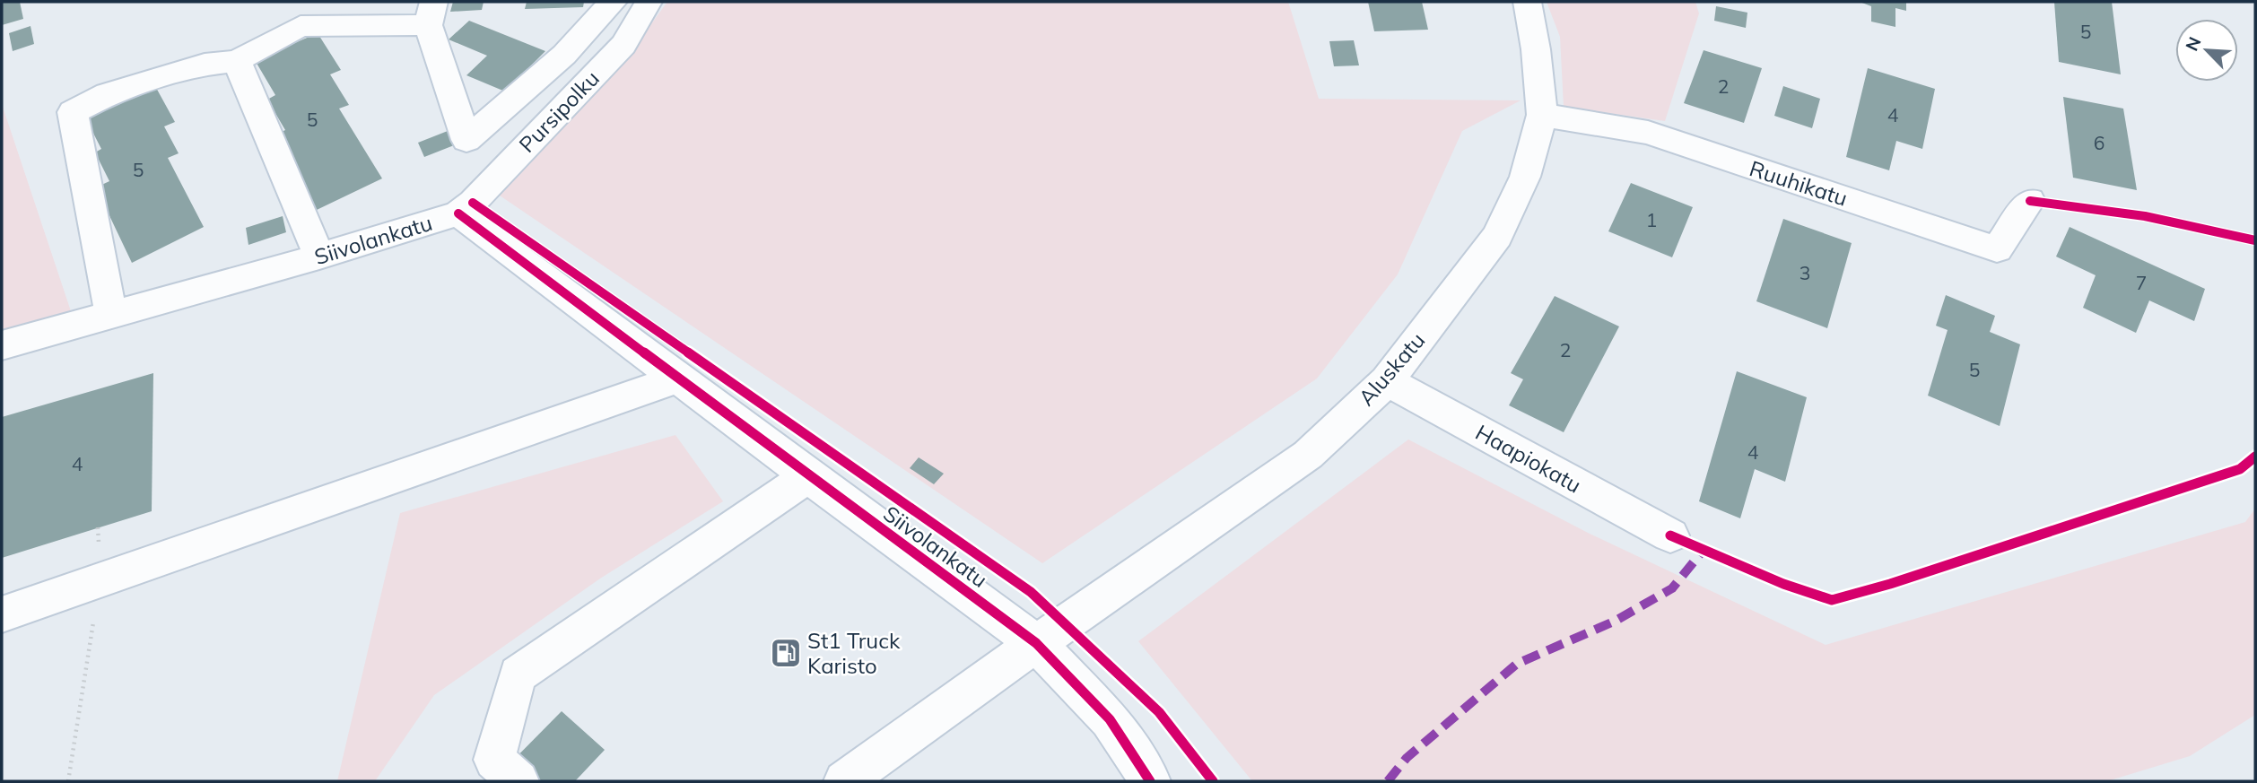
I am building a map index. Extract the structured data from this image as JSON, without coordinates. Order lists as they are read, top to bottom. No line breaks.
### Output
{"streets":{"street":["Pursipolku","Ruuhikatu","Siivolankatu","Aluskatu","Haapiokatu"]},"crossings":[["Pursipolku","Siivolankatu"],["Ruuhikatu","Aluskatu"],["Siivolankatu","Aluskatu"],["Aluskatu","Haapiokatu"]],"places":{"fuel station":["St1 Truck Karisto"]},"house_numbers":["5","2","4","5","6","5","1","3","7","2","5","4","4"],"north":"top left"}
